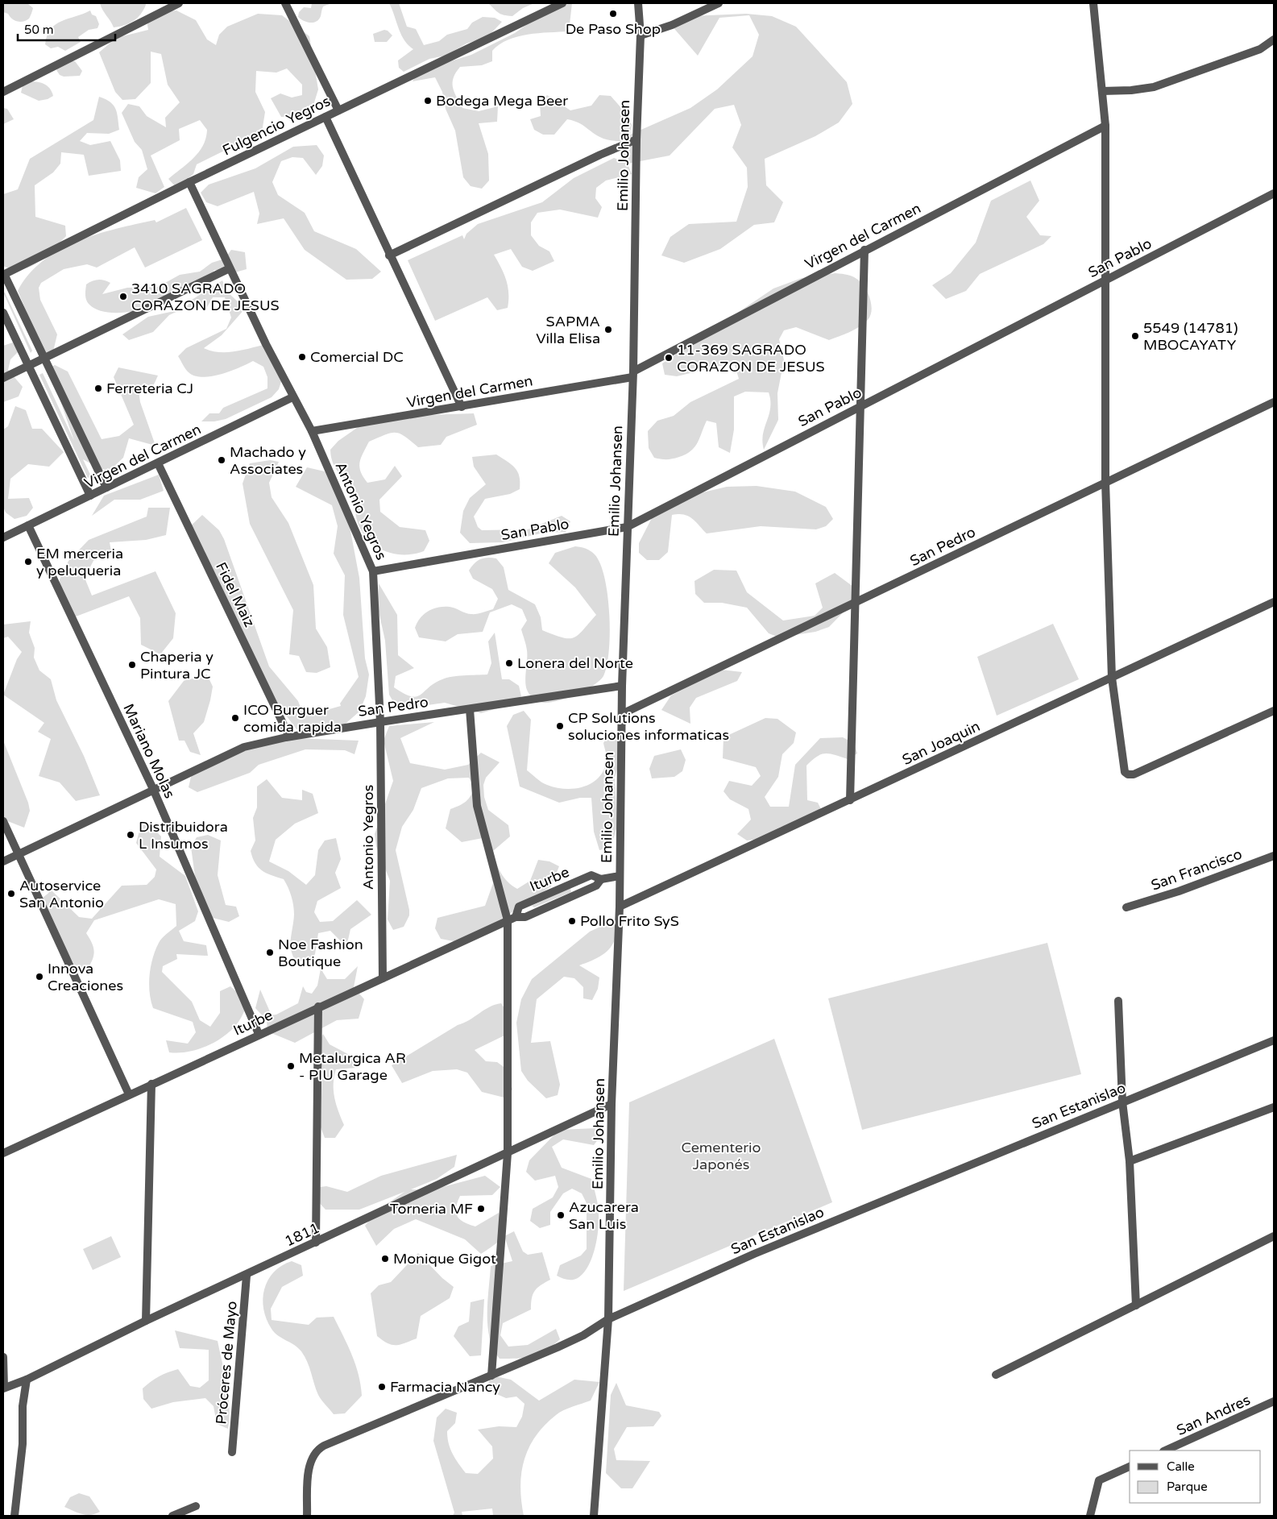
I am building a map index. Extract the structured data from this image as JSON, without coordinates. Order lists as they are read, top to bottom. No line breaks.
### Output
{"streets":{"street":["Fulgencio Yegros","Emilio Johansen","Virgen del Carmen","San Pablo","Antonio Yegros","San Pedro","Fidel Maiz","San Joaquin","Mariano Molas","San Francisco","Iturbe","San Estanislao","1811","Próceres de Mayo","San Andres"]},"crossings":[["Fulgencio Yegros","Antonio Yegros"],["Emilio Johansen","Virgen del Carmen"],["Emilio Johansen","San Pablo"],["Emilio Johansen","San Pedro"],["Emilio Johansen","San Joaquin"],["Emilio Johansen","Iturbe"],["Emilio Johansen","San Estanislao"],["Emilio Johansen","1811"],["Virgen del Carmen","Antonio Yegros"],["Virgen del Carmen","Fidel Maiz"],["Virgen del Carmen","Mariano Molas"],["San Pablo","Antonio Yegros"],["Antonio Yegros","San Pedro"],["Antonio Yegros","Iturbe"],["San Pedro","Fidel Maiz"],["San Pedro","Mariano Molas"],["Mariano Molas","Iturbe"],["1811","Próceres de Mayo"]],"parks":["Cementerio Japonés"],"places":["De Paso Shop","Bodega Mega Beer","3410 SAGRADO CORAZON DE JESUS","SAPMA Villa Elisa","5549 (14781) MBOCAYATY","Comercial DC","11-369 SAGRADO CORAZON DE JESUS","Ferreteria CJ","Machado y Associates","EM merceria y peluqueria","Lonera del Norte","Chaperia y Pintura JC","ICO Burguer comida rapida","CP Solutions soluciones informaticas","Distribuidora L Insumos","Autoservice San Antonio","Pollo Frito SyS","Noe Fashion Boutique","Innova Creaciones","Metalurgica AR - PIU Garage","Torneria MF","Azucarera San Luis","Monique Gigot","Farmacia Nancy"],"legend":["Calle","Parque"],"scale_bar":"50 m"}
